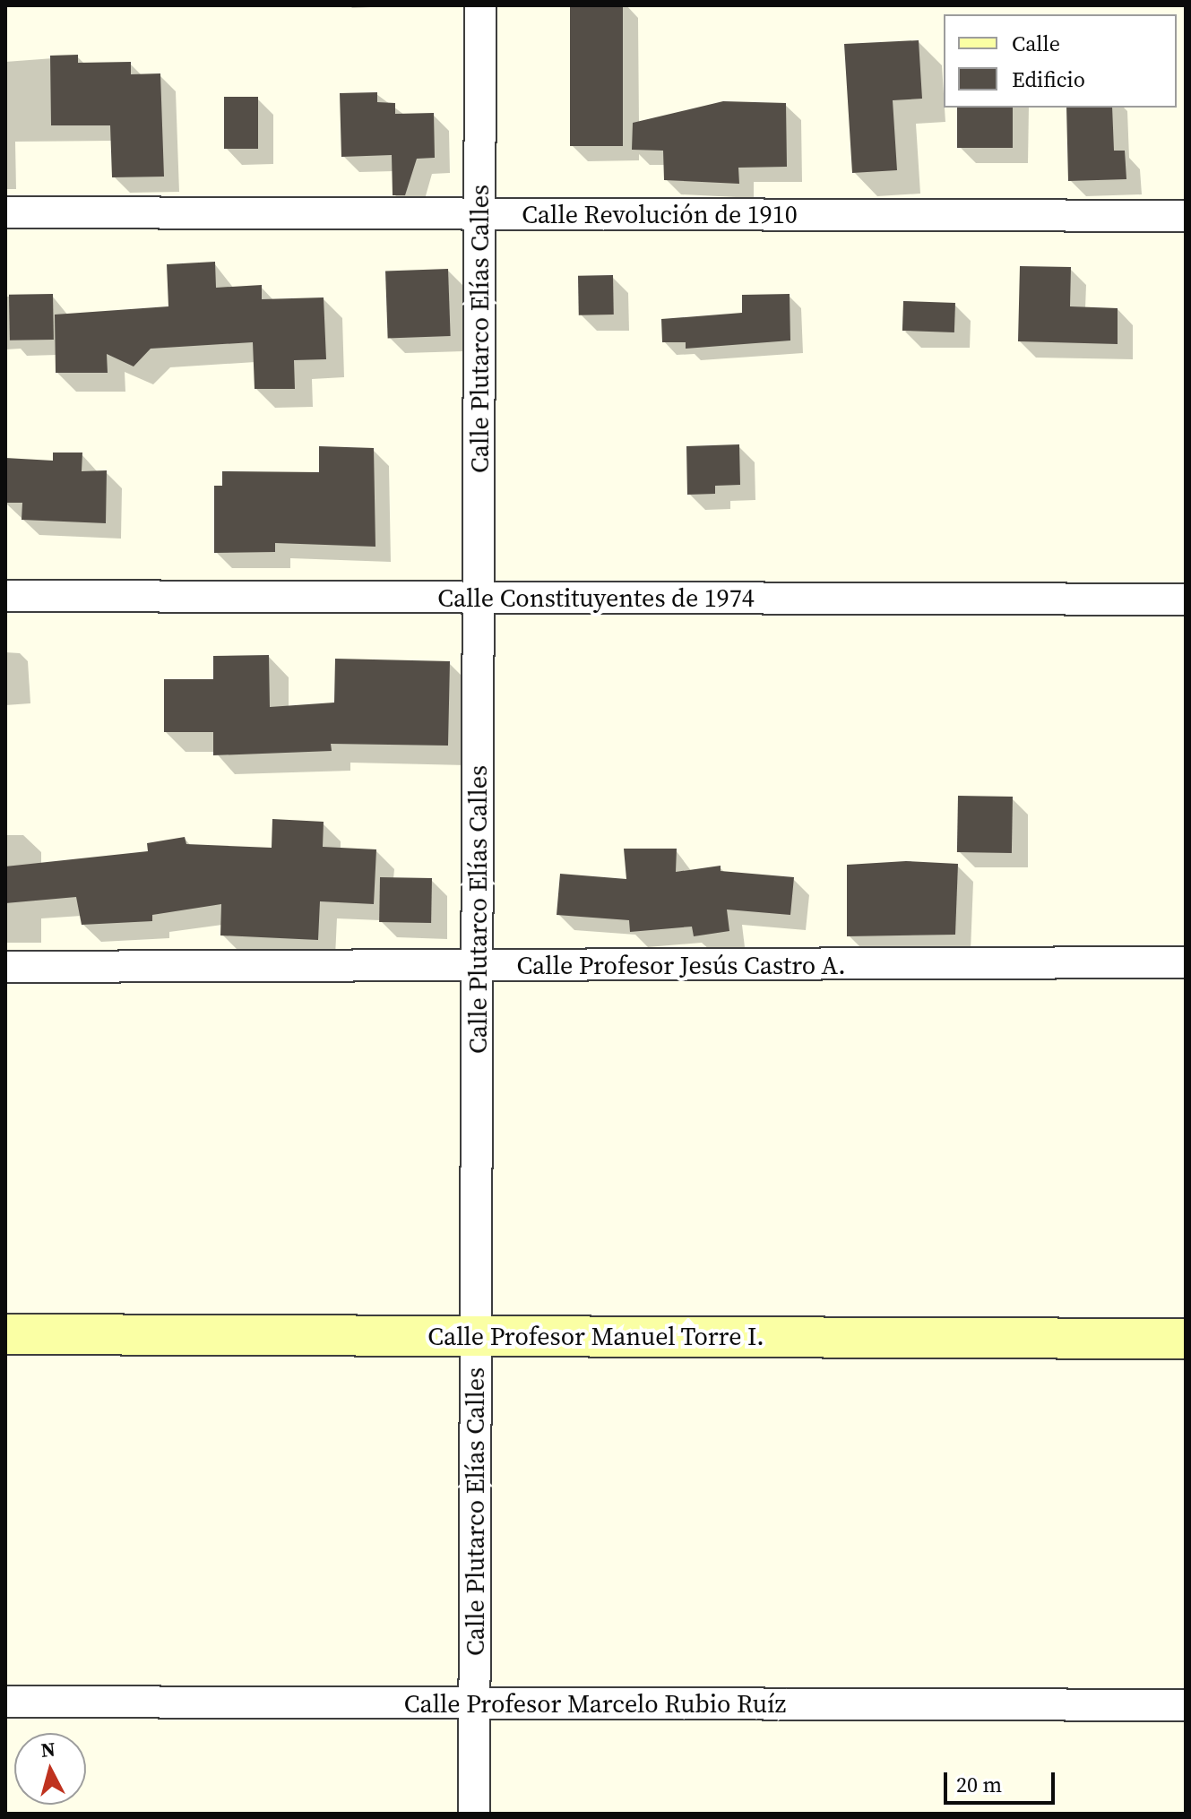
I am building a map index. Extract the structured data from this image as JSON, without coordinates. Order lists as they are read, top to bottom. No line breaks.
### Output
{"streets":{"street":["Calle Revolución de 1910","Calle Plutarco Elías Calles","Calle Constituyentes de 1974","Calle Profesor Jesús Castro A.","Calle Profesor Manuel Torre I.","Calle Profesor Marcelo Rubio Ruíz"]},"crossings":[["Calle Revolución de 1910","Calle Plutarco Elías Calles"],["Calle Plutarco Elías Calles","Calle Constituyentes de 1974"],["Calle Plutarco Elías Calles","Calle Profesor Jesús Castro A."],["Calle Plutarco Elías Calles","Calle Profesor Manuel Torre I."],["Calle Plutarco Elías Calles","Calle Profesor Marcelo Rubio Ruíz"]],"legend":["Calle","Edificio"],"scale_bar":"20 m","north":"top"}
